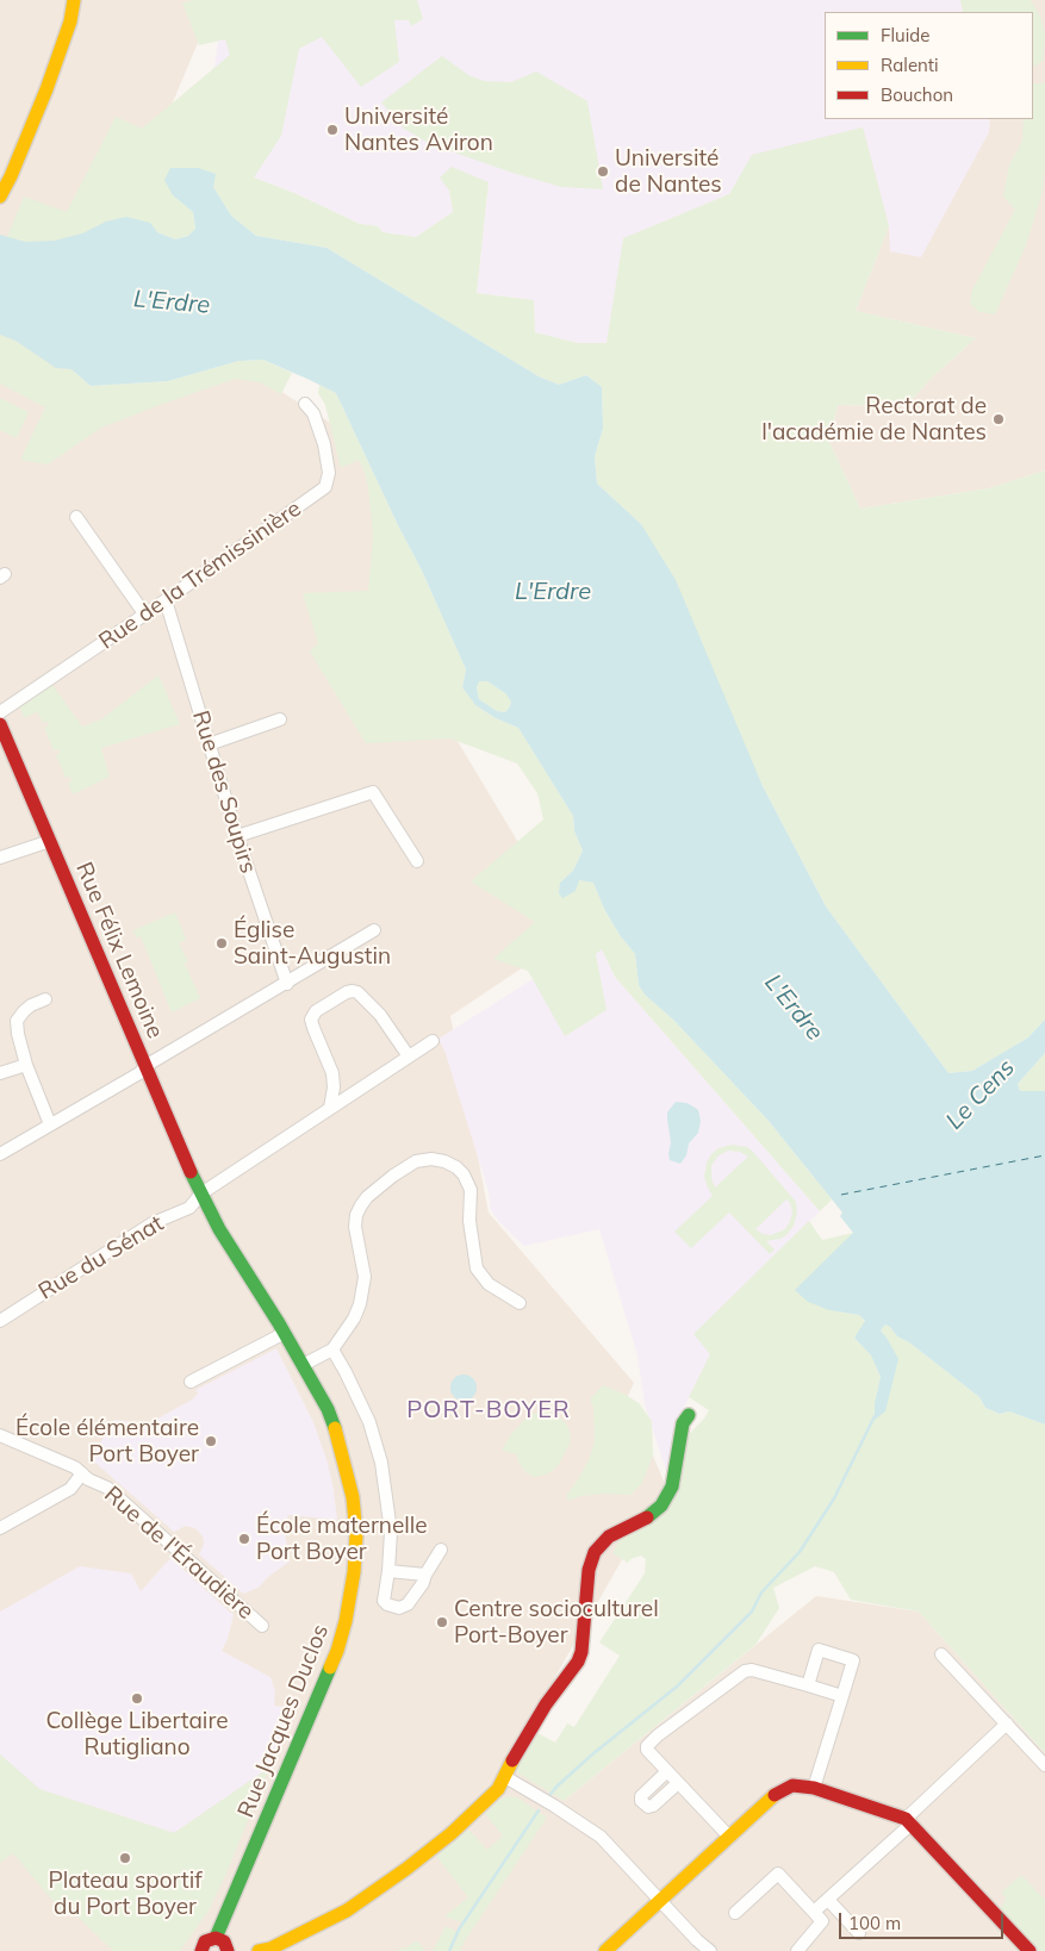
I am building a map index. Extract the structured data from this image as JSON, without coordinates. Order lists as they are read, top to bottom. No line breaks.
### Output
{"streets":{"street":["Rue de la Trémissinière","Rue des Soupirs","Rue Félix Lemoine","Rue du Sénat","Rue de l'Éraudière","Rue Jacques Duclos"]},"crossings":[["Rue de la Trémissinière","Rue des Soupirs"],["Rue Félix Lemoine","Rue du Sénat"],["Rue Félix Lemoine","Rue Jacques Duclos"],["Rue du Sénat","Rue Jacques Duclos"]],"districts":["PORT-BOYER"],"water":["L'Erdre","Le Cens"],"places":["Université Nantes Aviron","Université de Nantes","Rectorat de l'académie de Nantes","Église Saint-Augustin","École élémentaire Port Boyer","École maternelle Port Boyer","Centre socioculturel Port-Boyer","Collège Libertaire Rutigliano","Plateau sportif du Port Boyer"],"legend":["Fluide","Ralenti","Bouchon"],"scale_bar":"100 m"}
